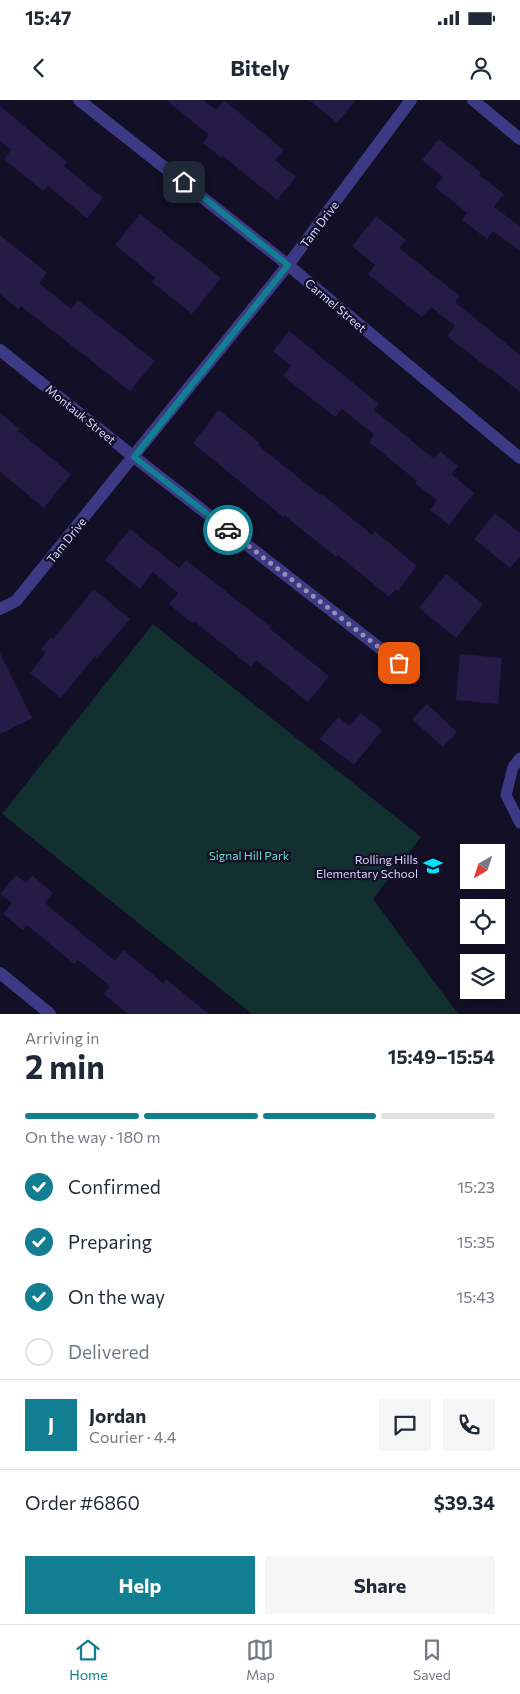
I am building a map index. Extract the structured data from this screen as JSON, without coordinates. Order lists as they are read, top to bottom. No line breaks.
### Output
{"streets":{"street":["Tam Drive","Carmel Street","Montauk Street"]},"crossings":[["Tam Drive","Carmel Street"],["Tam Drive","Montauk Street"]],"parks":["Signal Hill Park"],"places":{"school or university":["Rolling Hills Elementary School"]},"north":"bottom left","page":{"status":"15:47","header":"Bitely","heading":["2 min","Arriving in","15:49–15:54"],"panel":["Jordan","Courier · 4.4","Order #6860","$39.34"],"bar":"On the way · 180 m","list":[["Confirmed","15:23"],["Preparing","15:35"],["On the way","15:43"],"Delivered"],"round":"J","buttons":["Help","Share"],"tabs":["Home","Map","Saved"]}}
